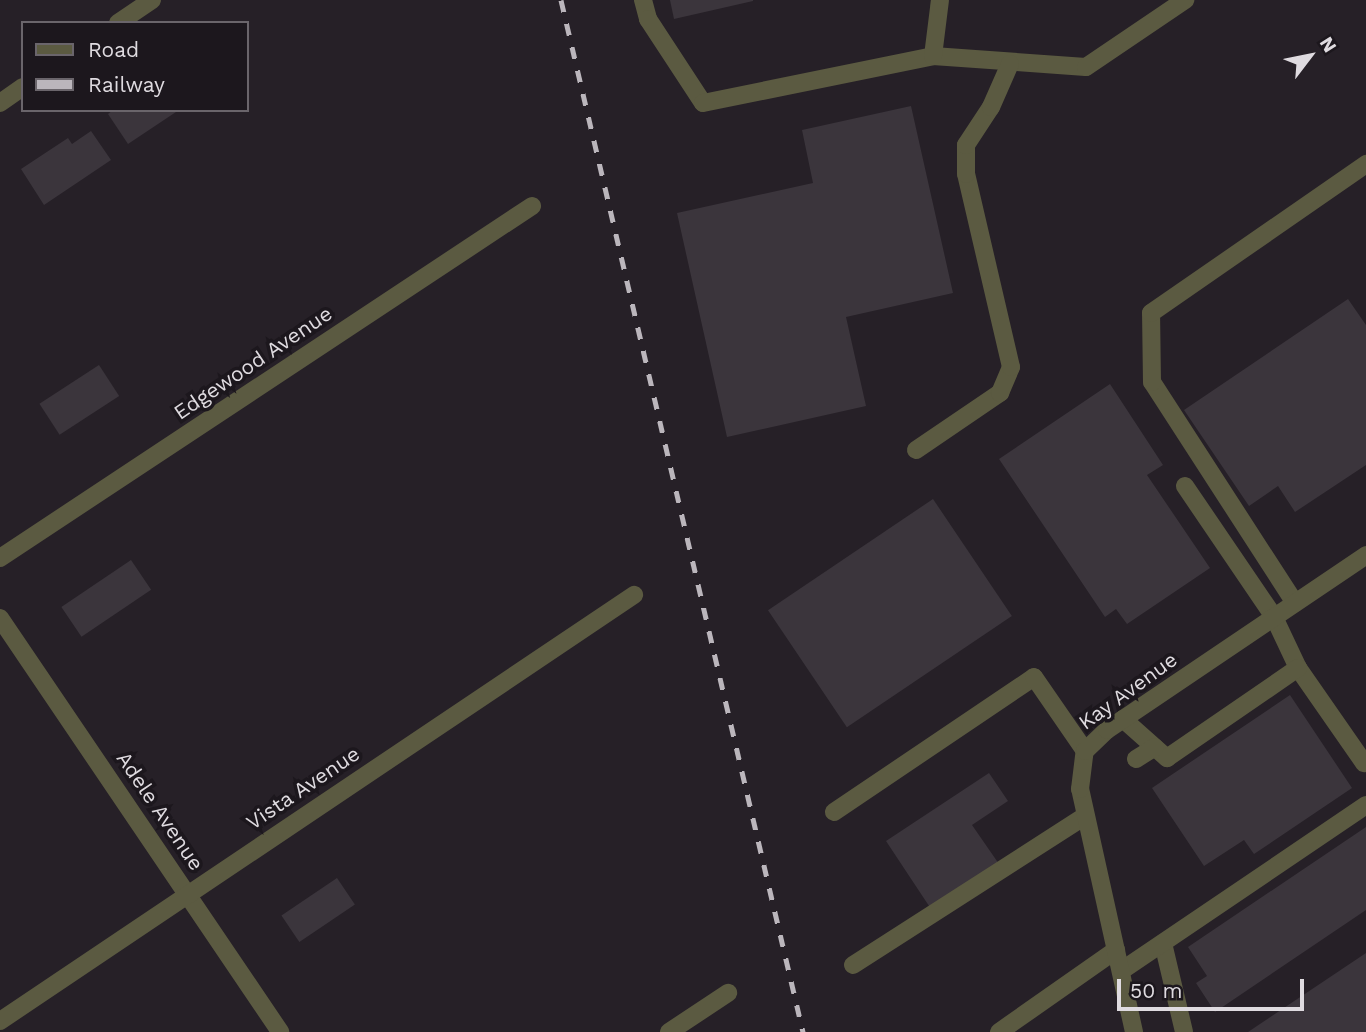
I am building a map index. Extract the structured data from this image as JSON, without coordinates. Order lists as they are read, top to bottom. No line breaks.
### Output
{"streets":{"street":["Edgewood Avenue","Kay Avenue","Vista Avenue","Adele Avenue"]},"crossings":[["Vista Avenue","Adele Avenue"]],"legend":["Road","Railway"],"scale_bar":"50 m","north":"top right"}
